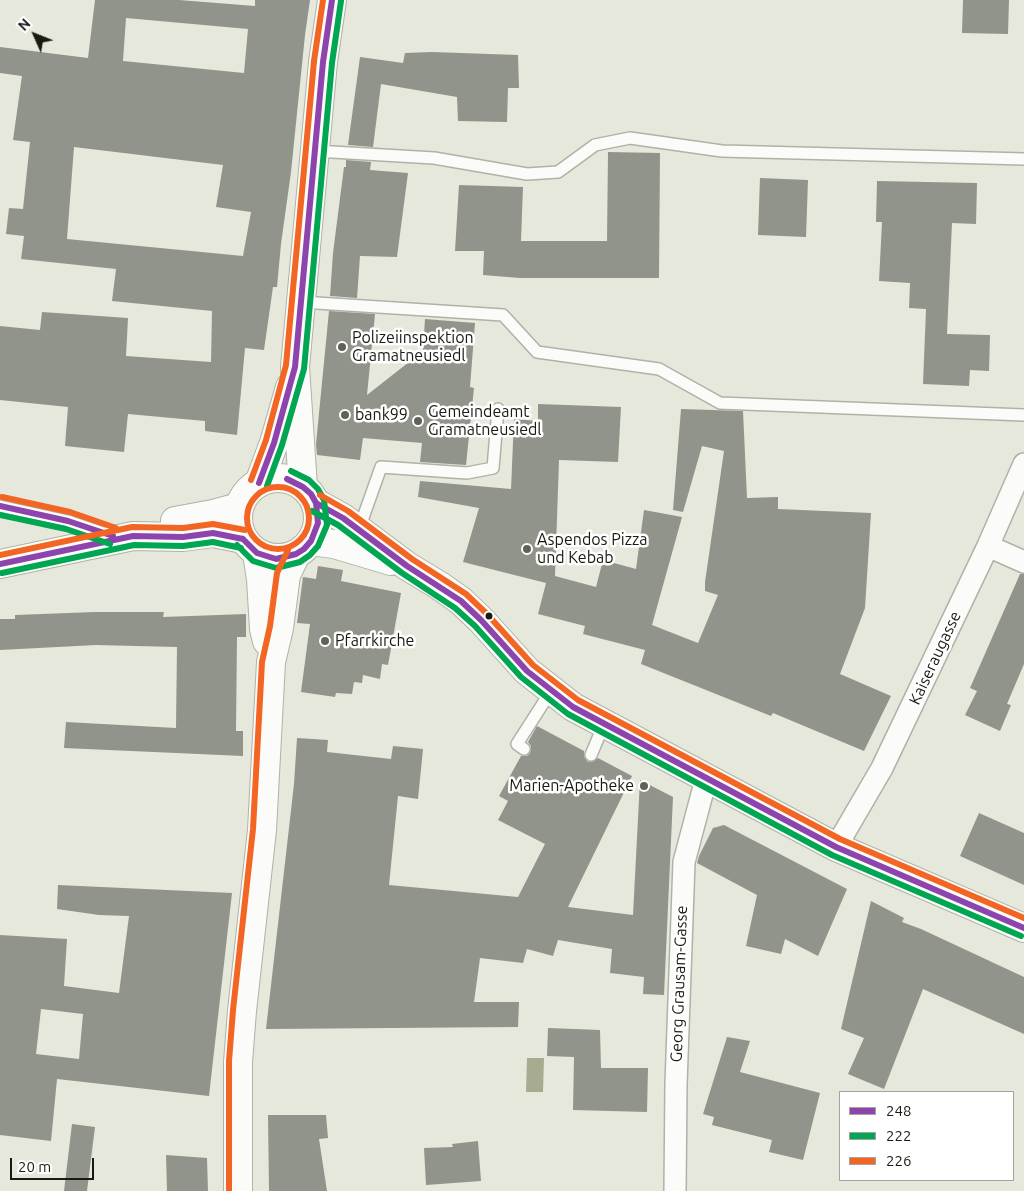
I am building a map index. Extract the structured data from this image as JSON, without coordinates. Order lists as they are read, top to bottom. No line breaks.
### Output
{"streets":{"street":["Kaiseraugasse","Georg Grausam-Gasse"]},"places":["Polizeiinspektion Gramatneusiedl","bank99","Gemeindeamt Gramatneusiedl","Aspendos Pizza und Kebab","Pfarrkirche","Marien-Apotheke"],"lines":["transit line 248","transit line 226","transit line 222"],"legend":["248","222","226"],"scale_bar":"20 m","north":"top left"}
